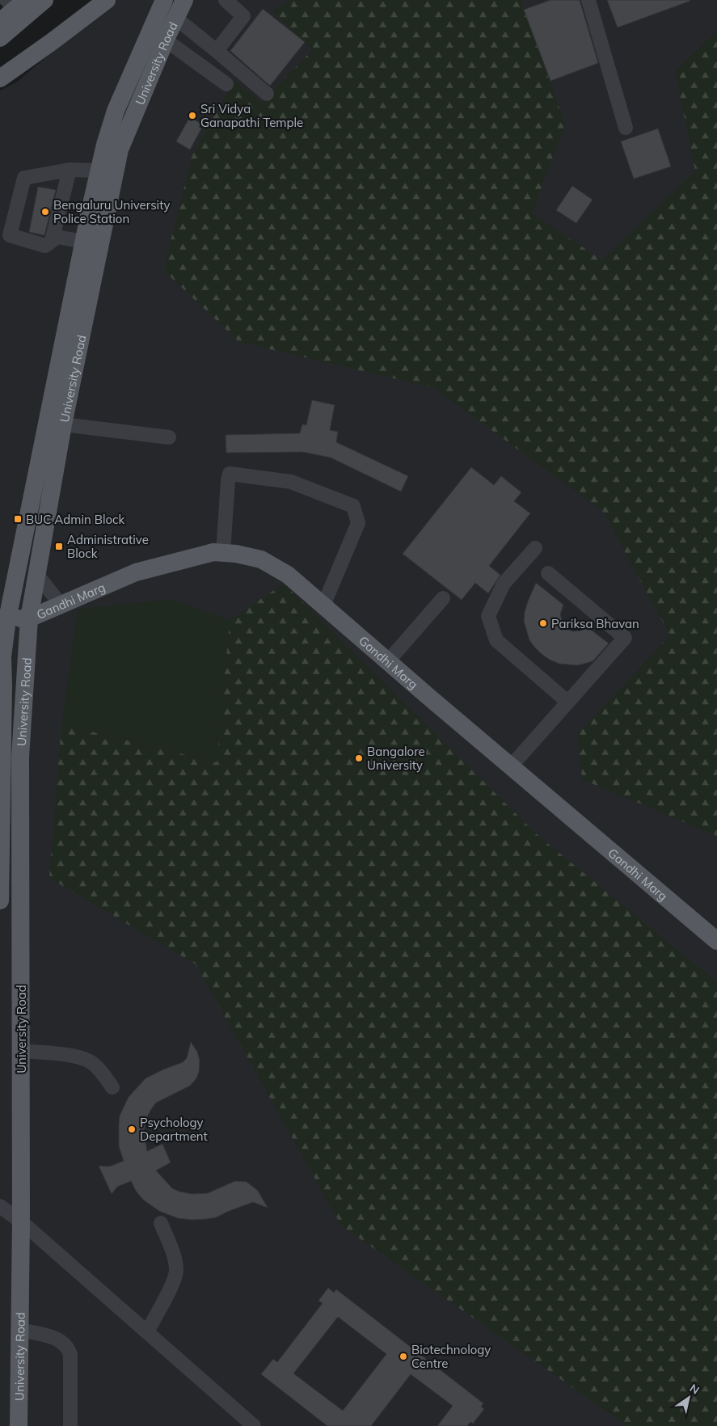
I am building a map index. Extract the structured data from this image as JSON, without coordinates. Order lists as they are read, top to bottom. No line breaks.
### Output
{"streets":{"main road":["University Road","Gandhi Marg"]},"crossings":[["University Road","Gandhi Marg"]],"places":{"other":["Sri Vidya Ganapathi Temple","Bengaluru University Police Station","Pariksa Bhavan","Bangalore University","Psychology Department","Biotechnology Centre"],"transit":["BUC Admin Block","Administrative Block"]},"north":"top right"}
